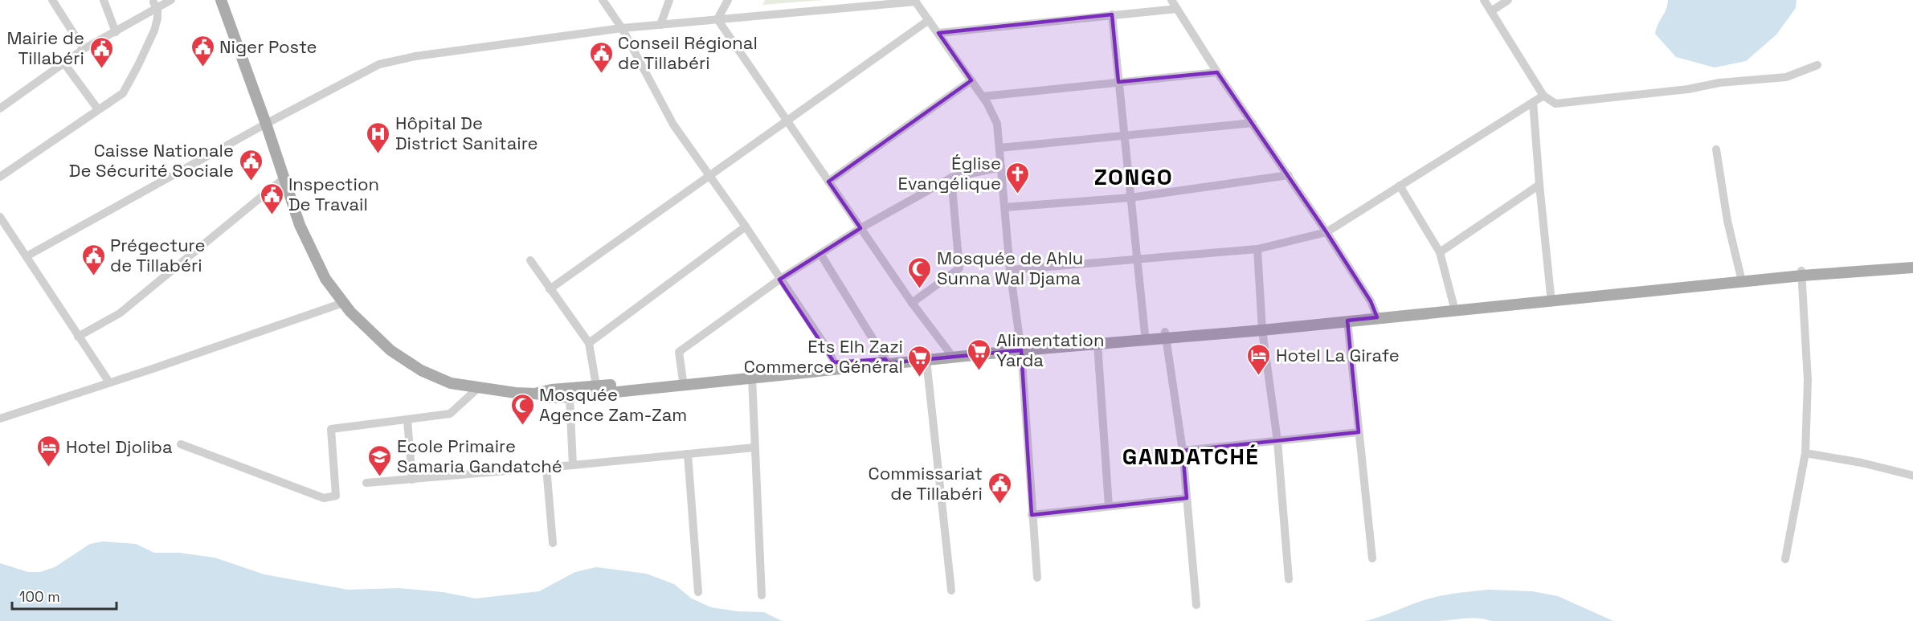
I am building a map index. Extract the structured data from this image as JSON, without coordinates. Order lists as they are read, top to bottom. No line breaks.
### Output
{"districts":["ZONGO","GANDATCHÉ"],"places":{"public building":["Niger Poste","Mairie de Tillabéri","Conseil Régional de Tillabéri","Caisse Nationale De Sécurité Sociale","Inspection De Travail","Prégecture de Tillabéri","Commissariat de Tillabéri"],"hospital":["Hôpital De District Sanitaire"],"church":["Église Evangélique"],"mosque":["Mosquée de Ahlu Sunna Wal Djama","Mosquée Agence Zam-Zam"],"supermarket":["Alimentation Yarda","Ets Elh Zazi Commerce Général"],"hotel":["Hotel La Girafe","Hotel Djoliba"],"school or university":["Ecole Primaire Samaria Gandatché"]},"scale_bar":"100 m"}
